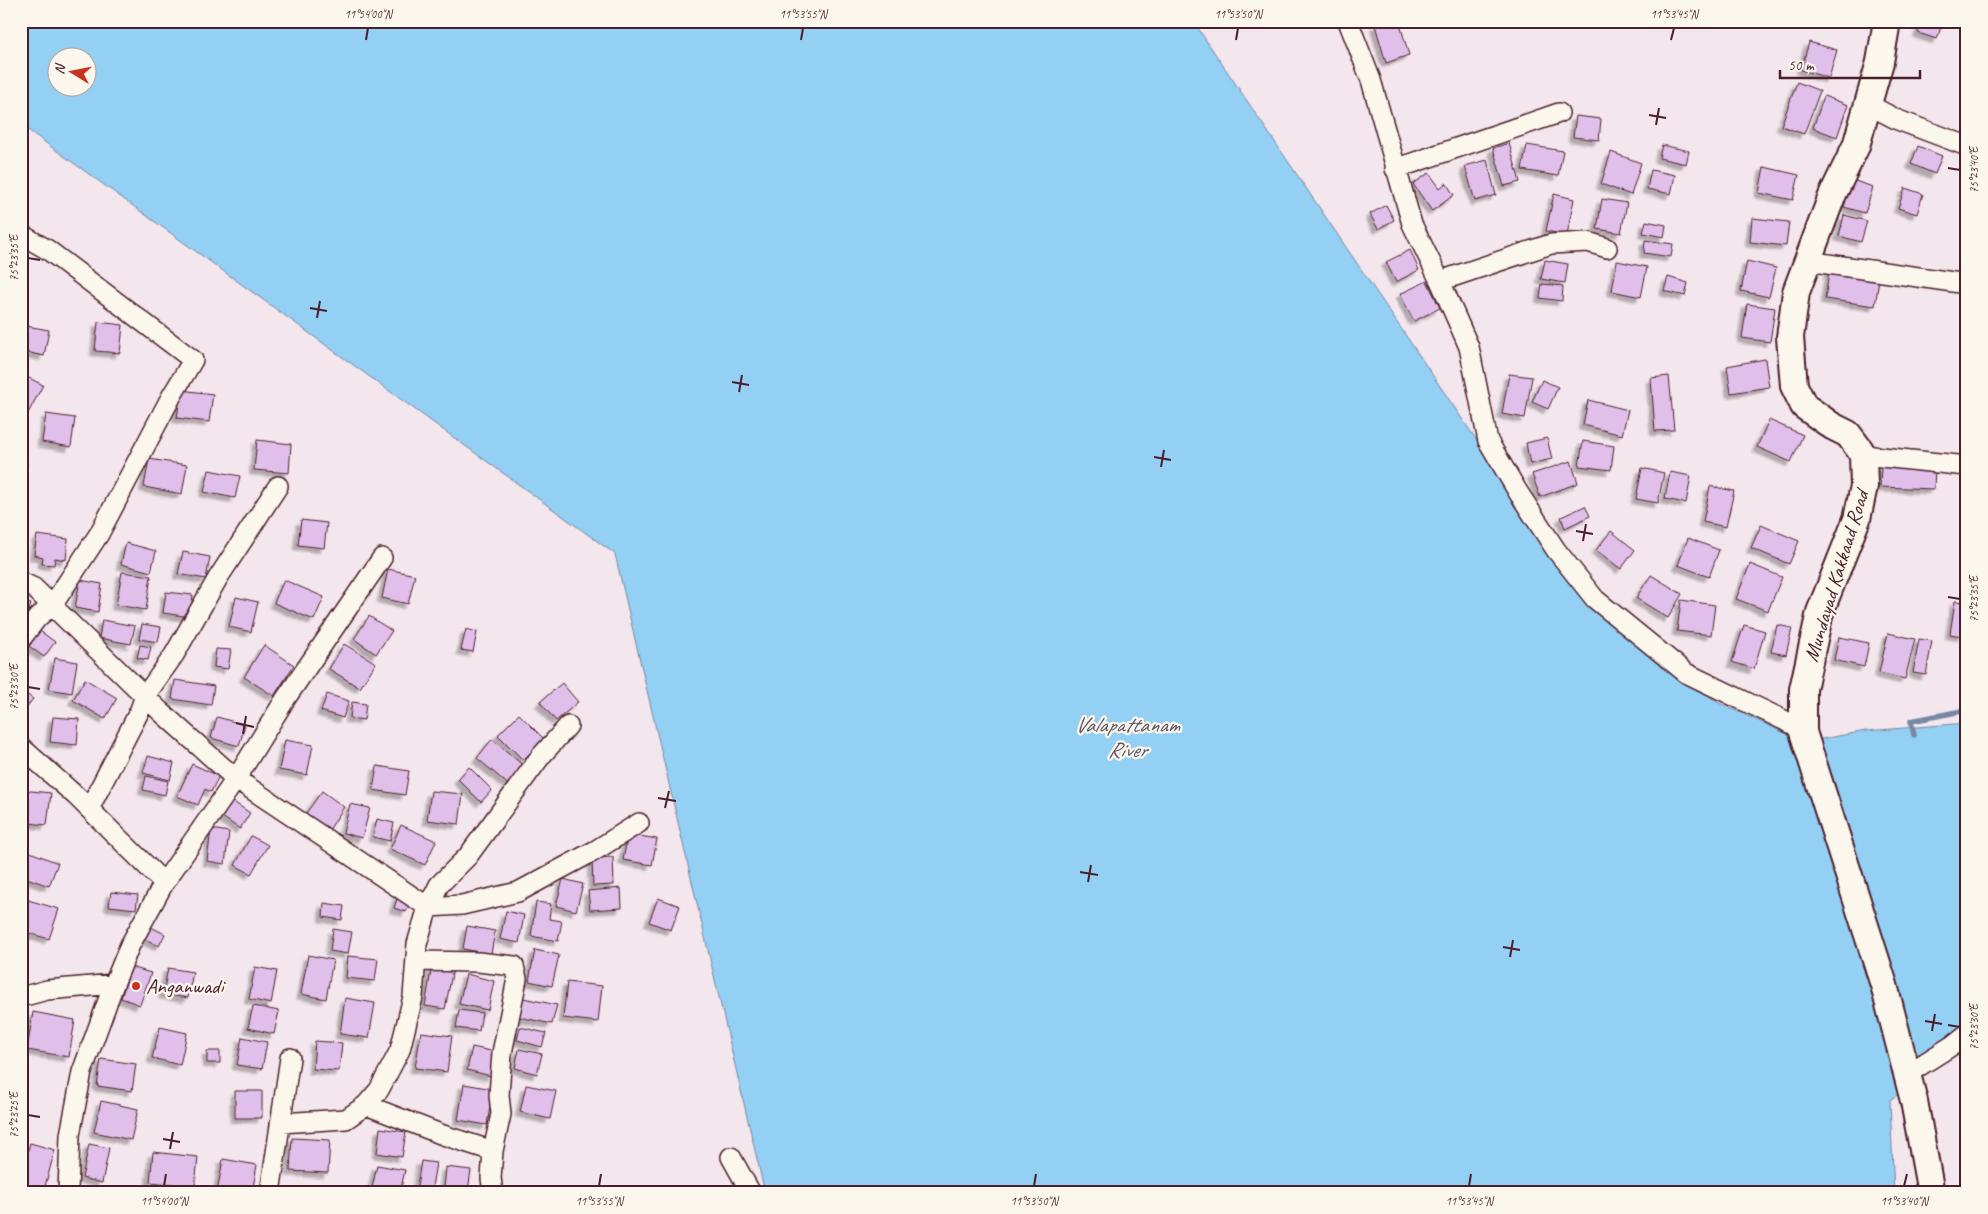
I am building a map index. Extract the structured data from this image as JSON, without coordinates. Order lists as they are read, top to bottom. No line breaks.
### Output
{"streets":{"main road":["Mundayad Kakkaad Road"]},"water":["Valapattanam River"],"places":["Anganwadi"],"scale_bar":"50 m","north":"left","coordinates":["11°54'00\"N","11°53'55\"N","11°53'50\"N","11°53'45\"N","75°23'40\"E","75°23'35\"E","75°23'30\"E","75°23'25\"E","11°53'40\"N"]}
